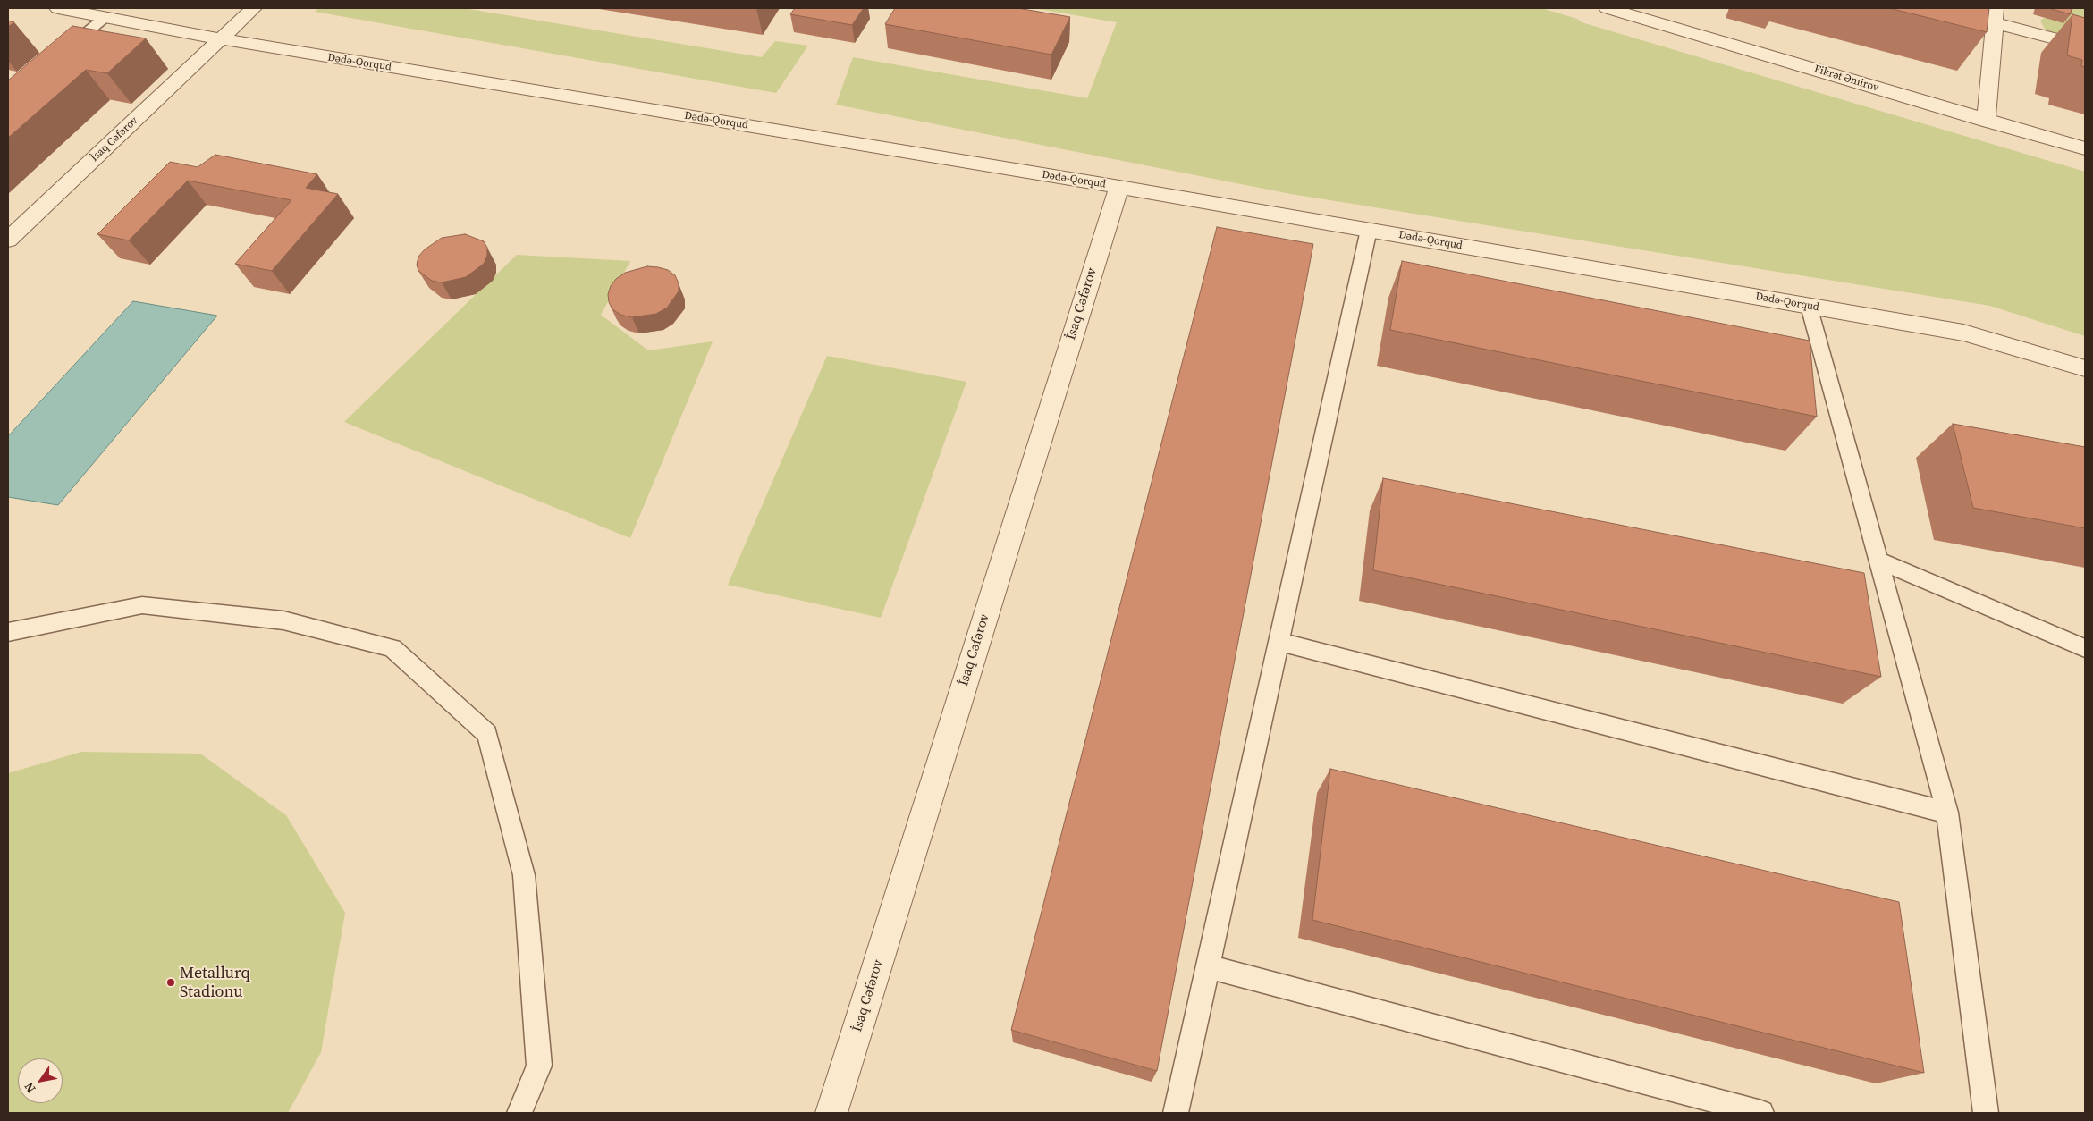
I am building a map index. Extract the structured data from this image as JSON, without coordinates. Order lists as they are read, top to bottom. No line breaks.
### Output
{"streets":{"street":["Dədə-Qorqud","Fikrət Əmirov","İsaq Cəfərov"]},"crossings":[["Dədə-Qorqud","İsaq Cəfərov"]],"places":["Metallurq Stadionu"],"north":"bottom left"}
